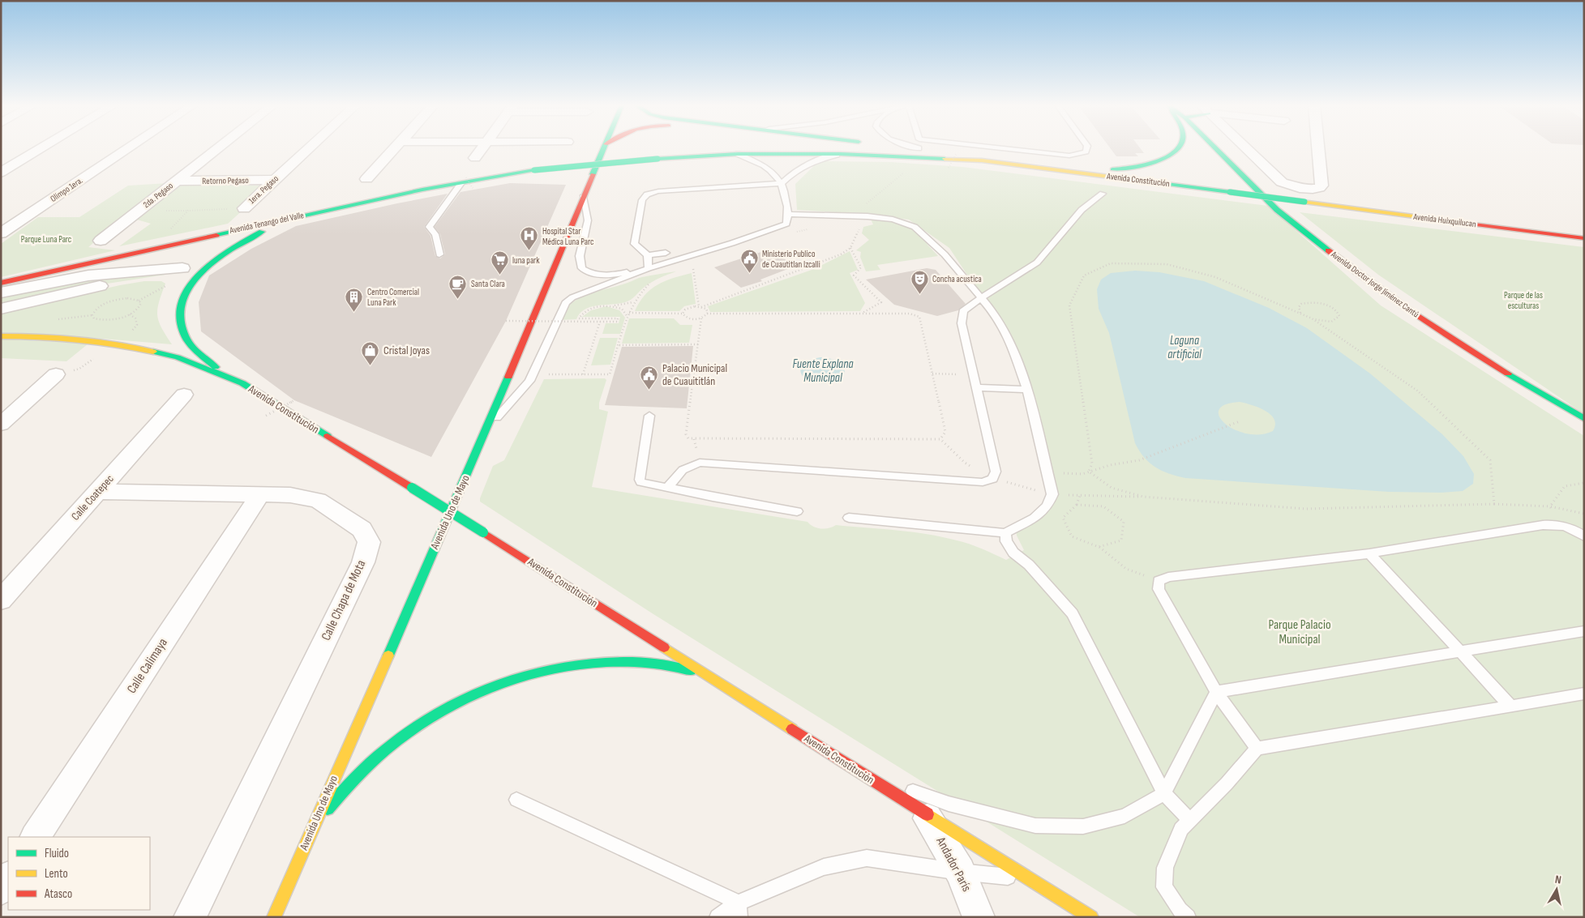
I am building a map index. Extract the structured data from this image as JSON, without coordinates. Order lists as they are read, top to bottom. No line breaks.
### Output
{"streets":{"main road":["Avenida Constitución","Avenida Huixquilucan","Avenida Tenango del Valle","Avenida Doctor Jorge Jiménez Cantú","Avenida Uno de Mayo"],"street":["Retorno Pegaso","Olimpo 1era.","1era. Pegaso","2da. Pegaso","Calle Coatepec","Calle Chapa de Mota","Calle Calimaya","Andador París"]},"crossings":[["Avenida Constitución","Avenida Huixquilucan"],["Avenida Constitución","Avenida Tenango del Valle"],["Avenida Constitución","Andador París"],["Retorno Pegaso","1era. Pegaso"],["Retorno Pegaso","2da. Pegaso"],["Calle Coatepec","Calle Chapa de Mota"],["Calle Chapa de Mota","Calle Calimaya"]],"water":["Laguna artificial","Fuente Explana Municipal"],"parks":["Parque Luna Parc","Parque de las esculturas","Parque Palacio Municipal"],"places":{"hospital":["Hospital Star Médica Luna Parc"],"public building":["Ministerio Publico de Cuautitlan Izcalli","Palacio Municipal de Cuauititlán"],"supermarket":["luna park"],"theatre":["Concha acustica"],"cafe":["Santa Clara"],"building":["Centro Comercial Luna Park"],"shop":["Cristal Joyas"]},"legend":["Fluido","Lento","Atasco"],"north":"top"}
